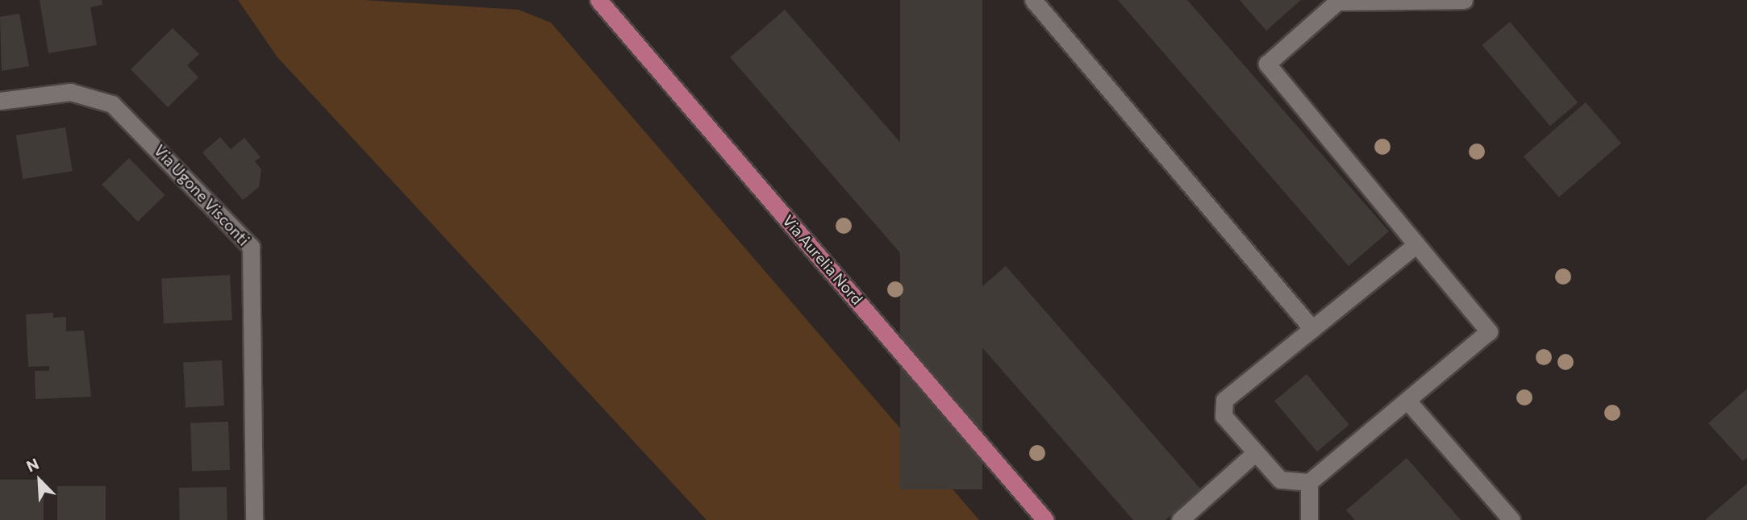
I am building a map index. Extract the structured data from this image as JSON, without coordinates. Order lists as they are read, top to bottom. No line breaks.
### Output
{"streets":{"main road":["Via Aurelia Nord"],"street":["Via Ugone Visconti"]},"north":"top left"}
